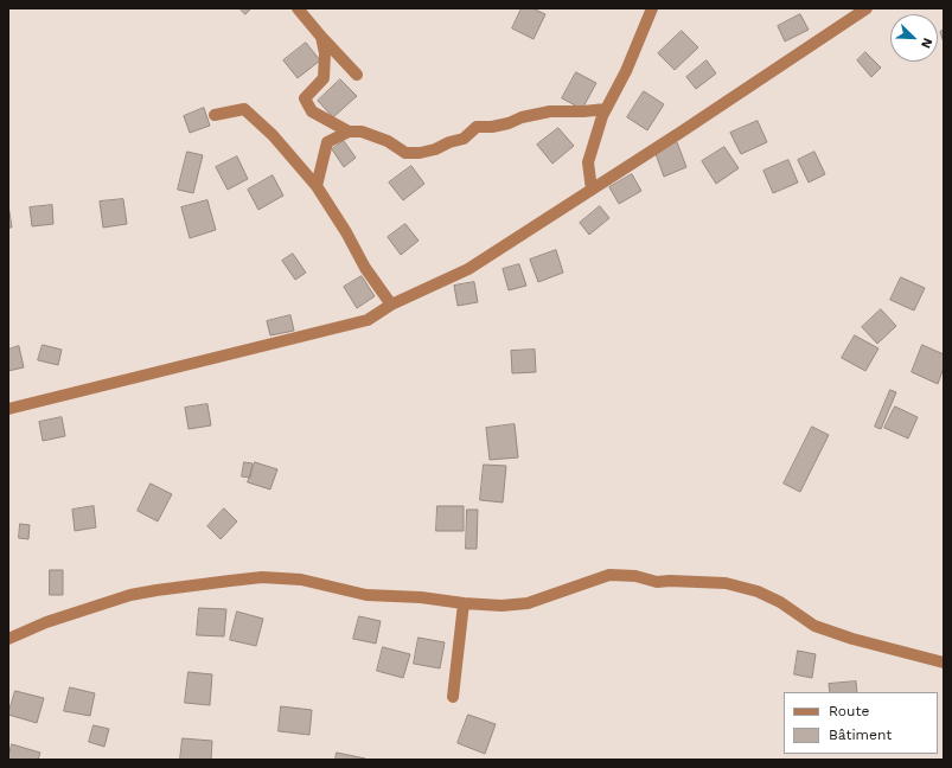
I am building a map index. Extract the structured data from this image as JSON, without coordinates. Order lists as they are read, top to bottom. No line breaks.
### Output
{"legend":["Route","Bâtiment"],"north":"bottom right"}
